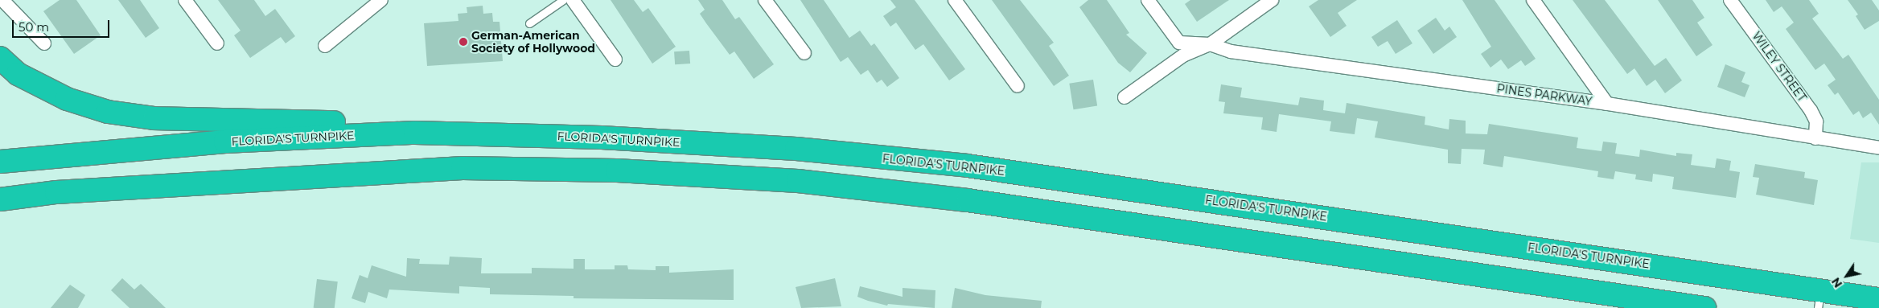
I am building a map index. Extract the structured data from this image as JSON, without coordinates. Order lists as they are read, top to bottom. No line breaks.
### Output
{"streets":{"highway":["FLORIDA'S TURNPIKE"],"street":["WILEY STREET","PINES PARKWAY"]},"crossings":[["WILEY STREET","PINES PARKWAY"]],"places":["German-American Society of Hollywood"],"scale_bar":"50 m","north":"bottom left"}
